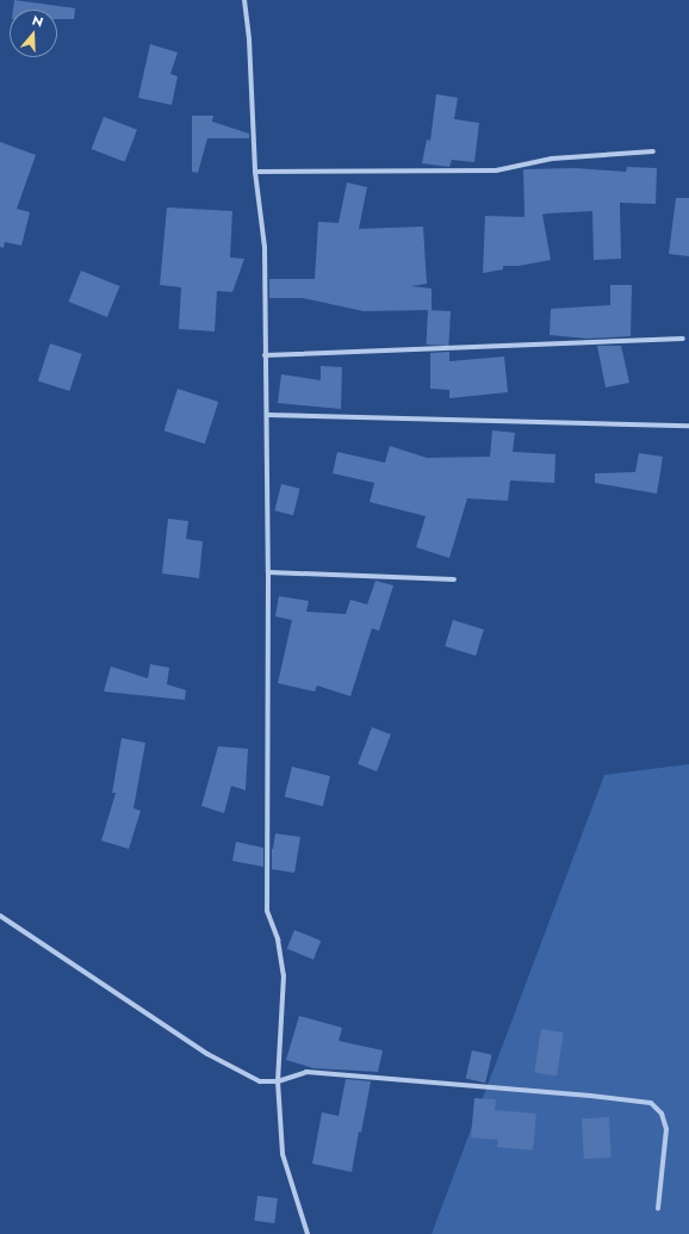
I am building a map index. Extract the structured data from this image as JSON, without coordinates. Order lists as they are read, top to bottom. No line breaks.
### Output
{"north":"top"}
